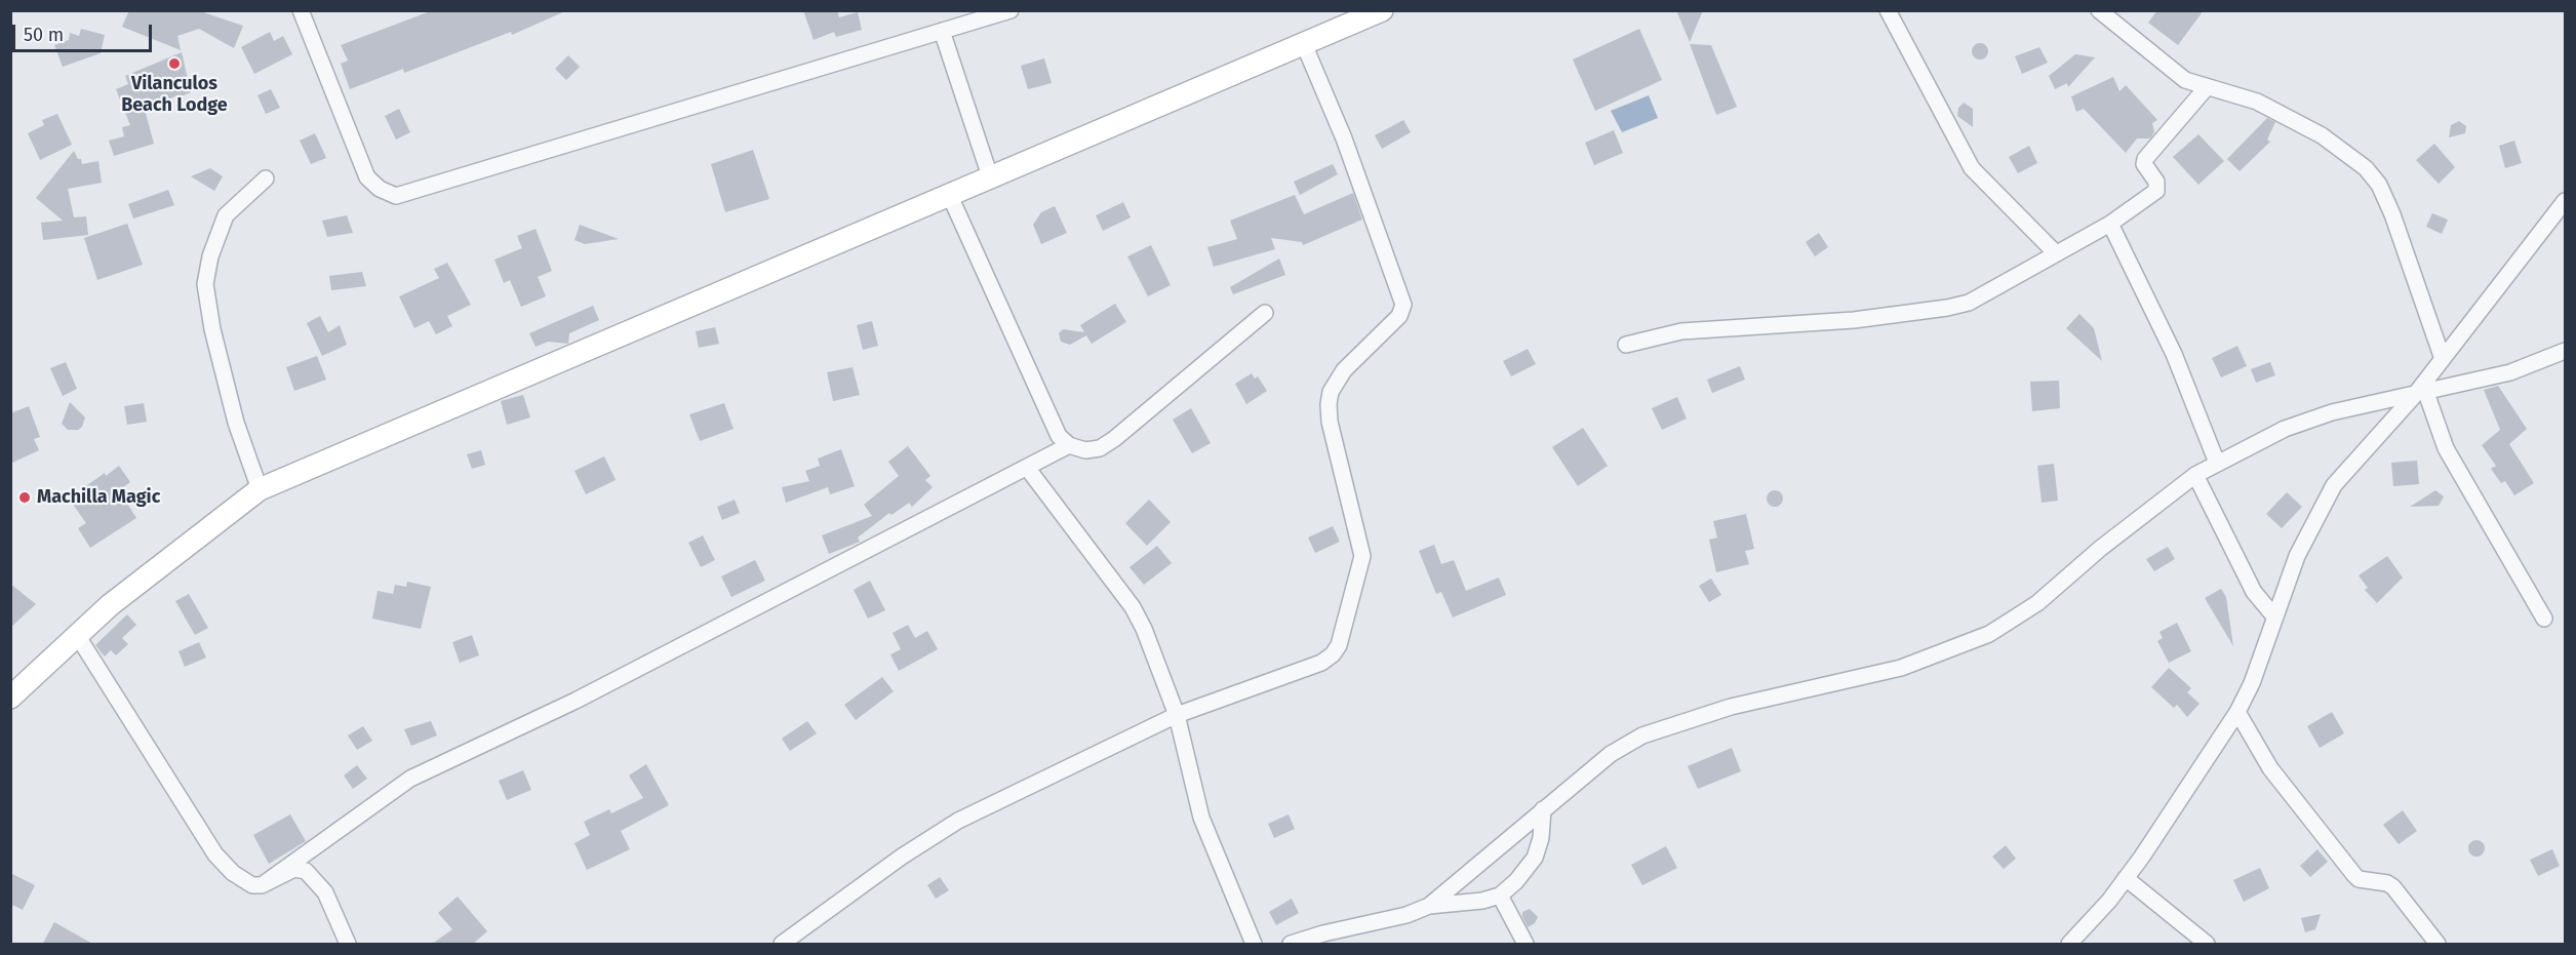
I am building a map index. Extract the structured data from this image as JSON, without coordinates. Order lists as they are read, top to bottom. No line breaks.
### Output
{"places":["Vilanculos Beach Lodge","Machilla Magic"],"scale_bar":"50 m"}
